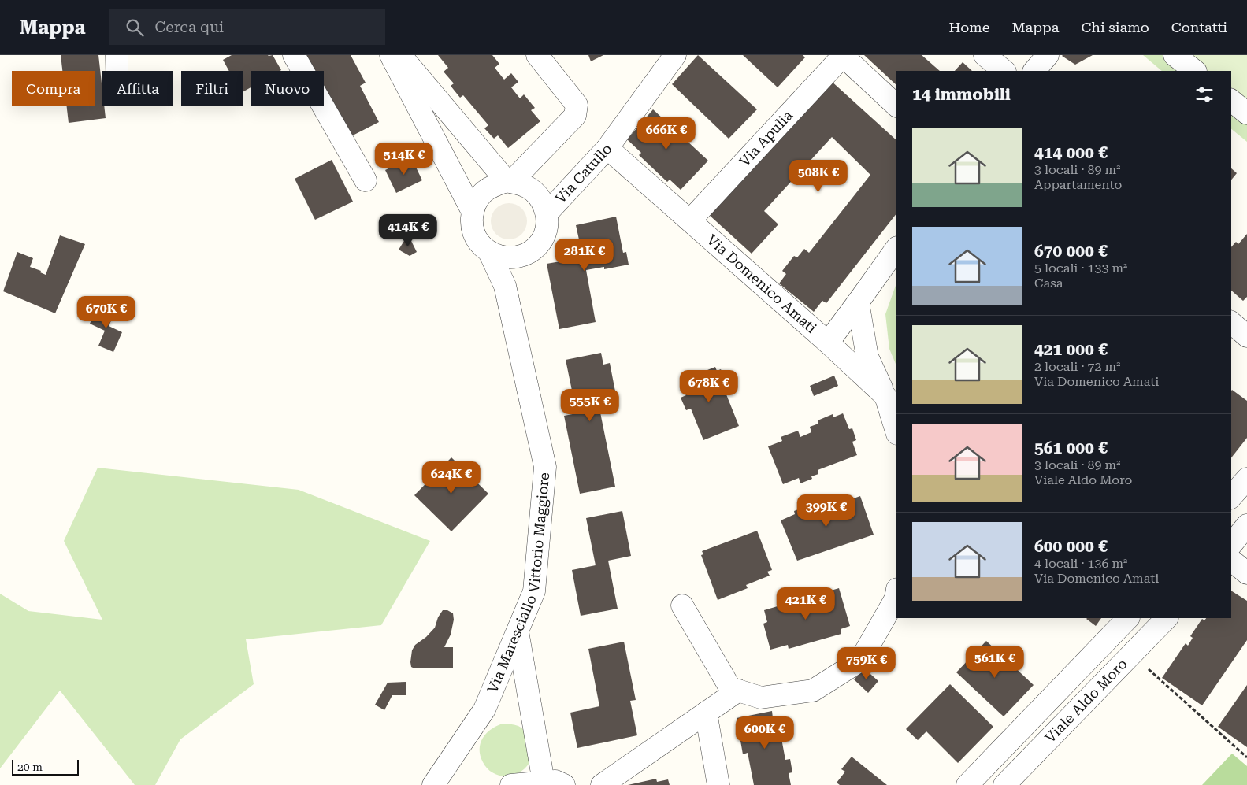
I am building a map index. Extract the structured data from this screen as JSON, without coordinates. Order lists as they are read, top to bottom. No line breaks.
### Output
{"streets":{"street":["Via Apulia","Via Catullo","Via Domenico Amati","Via Maresciallo Vittorio Maggiore","Viale Aldo Moro"]},"crossings":[["Via Apulia","Via Domenico Amati"],["Via Catullo","Via Domenico Amati"],["Via Catullo","Via Maresciallo Vittorio Maggiore"]],"scale_bar":"20 m","page":{"header":"Mappa","search":"Cerca qui","nav":["Home","Mappa","Chi siamo","Contatti"],"chip":["Compra","Affitta","Filtri","Nuovo"],"heading":"14 immobili","price":["666K €","514K €","508K €","414K €","281K €","670K €","678K €","555K €","624K €","399K €","421K €","561K €","759K €","600K €"],"list":[{"name":"414 000 €","note":"3 locali · 89 m² · Appartamento"},{"name":"670 000 €","note":"5 locali · 133 m² · Casa"},{"name":"421 000 €","note":"2 locali · 72 m² · Via Domenico Amati"},{"name":"561 000 €","note":"3 locali · 89 m² · Viale Aldo Moro"},{"name":"600 000 €","note":"4 locali · 136 m² · Via Domenico Amati"}],"scale":"20 m"}}
